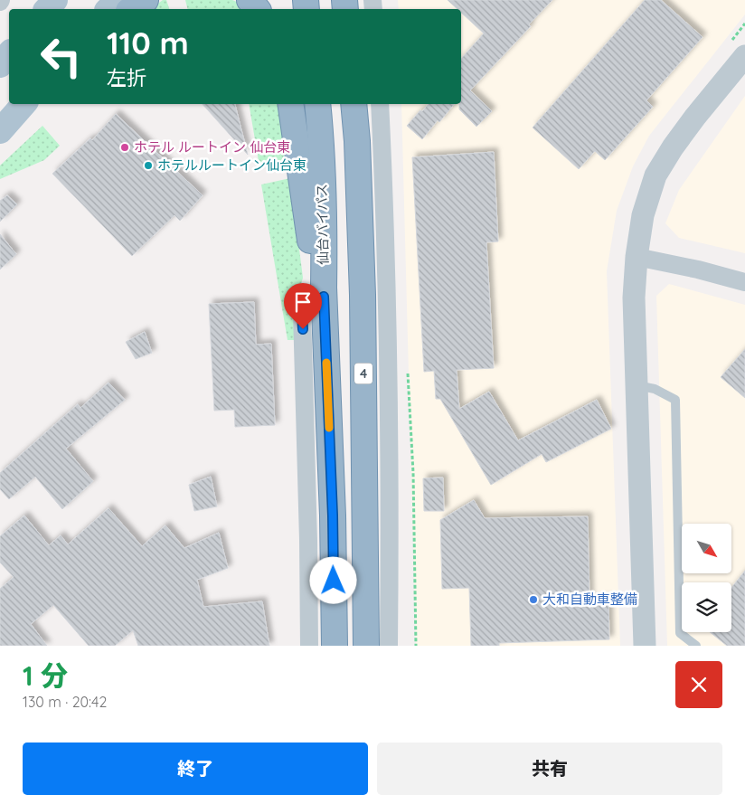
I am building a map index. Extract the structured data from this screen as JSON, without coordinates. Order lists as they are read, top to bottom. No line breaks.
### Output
{"streets":{"highway":["仙台バイパス","4"]},"places":["ホテル ルートイン 仙台東","ホテルルートイン仙台東","大和自動車整備"],"north":"bottom right","page":{"turn":["110 m","左折"],"heading":["1 分","130 m · 20:42"],"buttons":["終了","共有"]}}
